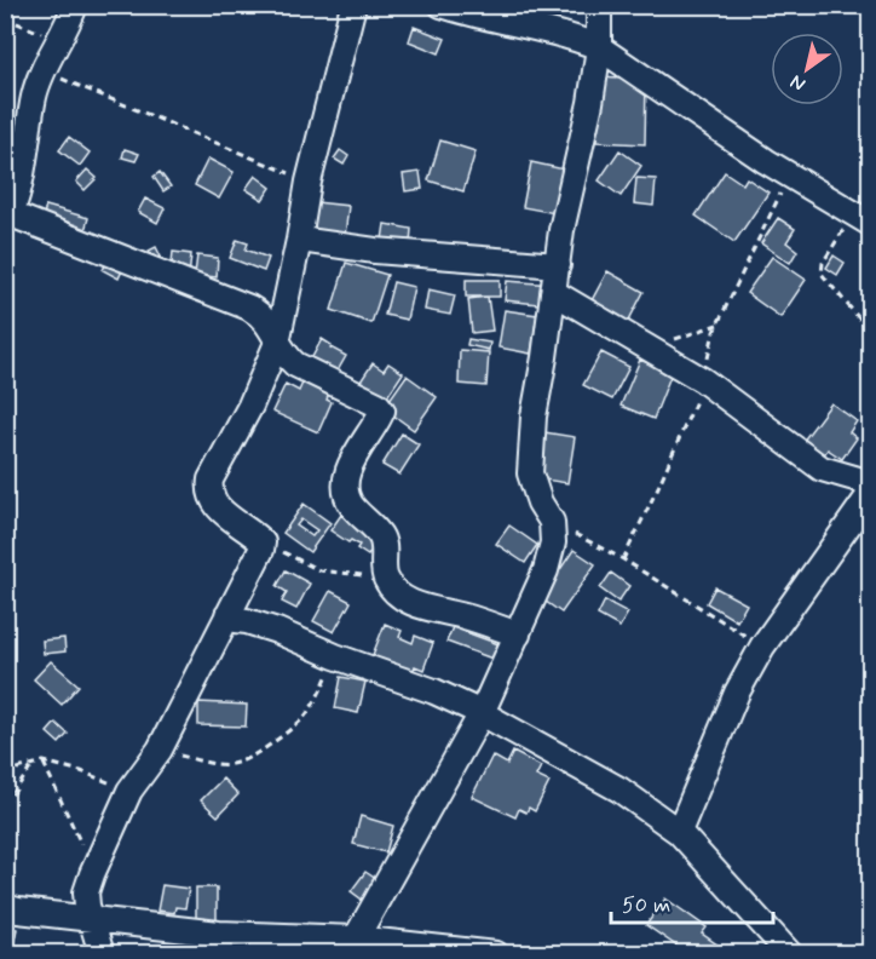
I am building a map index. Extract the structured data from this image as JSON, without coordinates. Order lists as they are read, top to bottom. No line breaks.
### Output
{"scale_bar":"50 m","north":"bottom left"}
